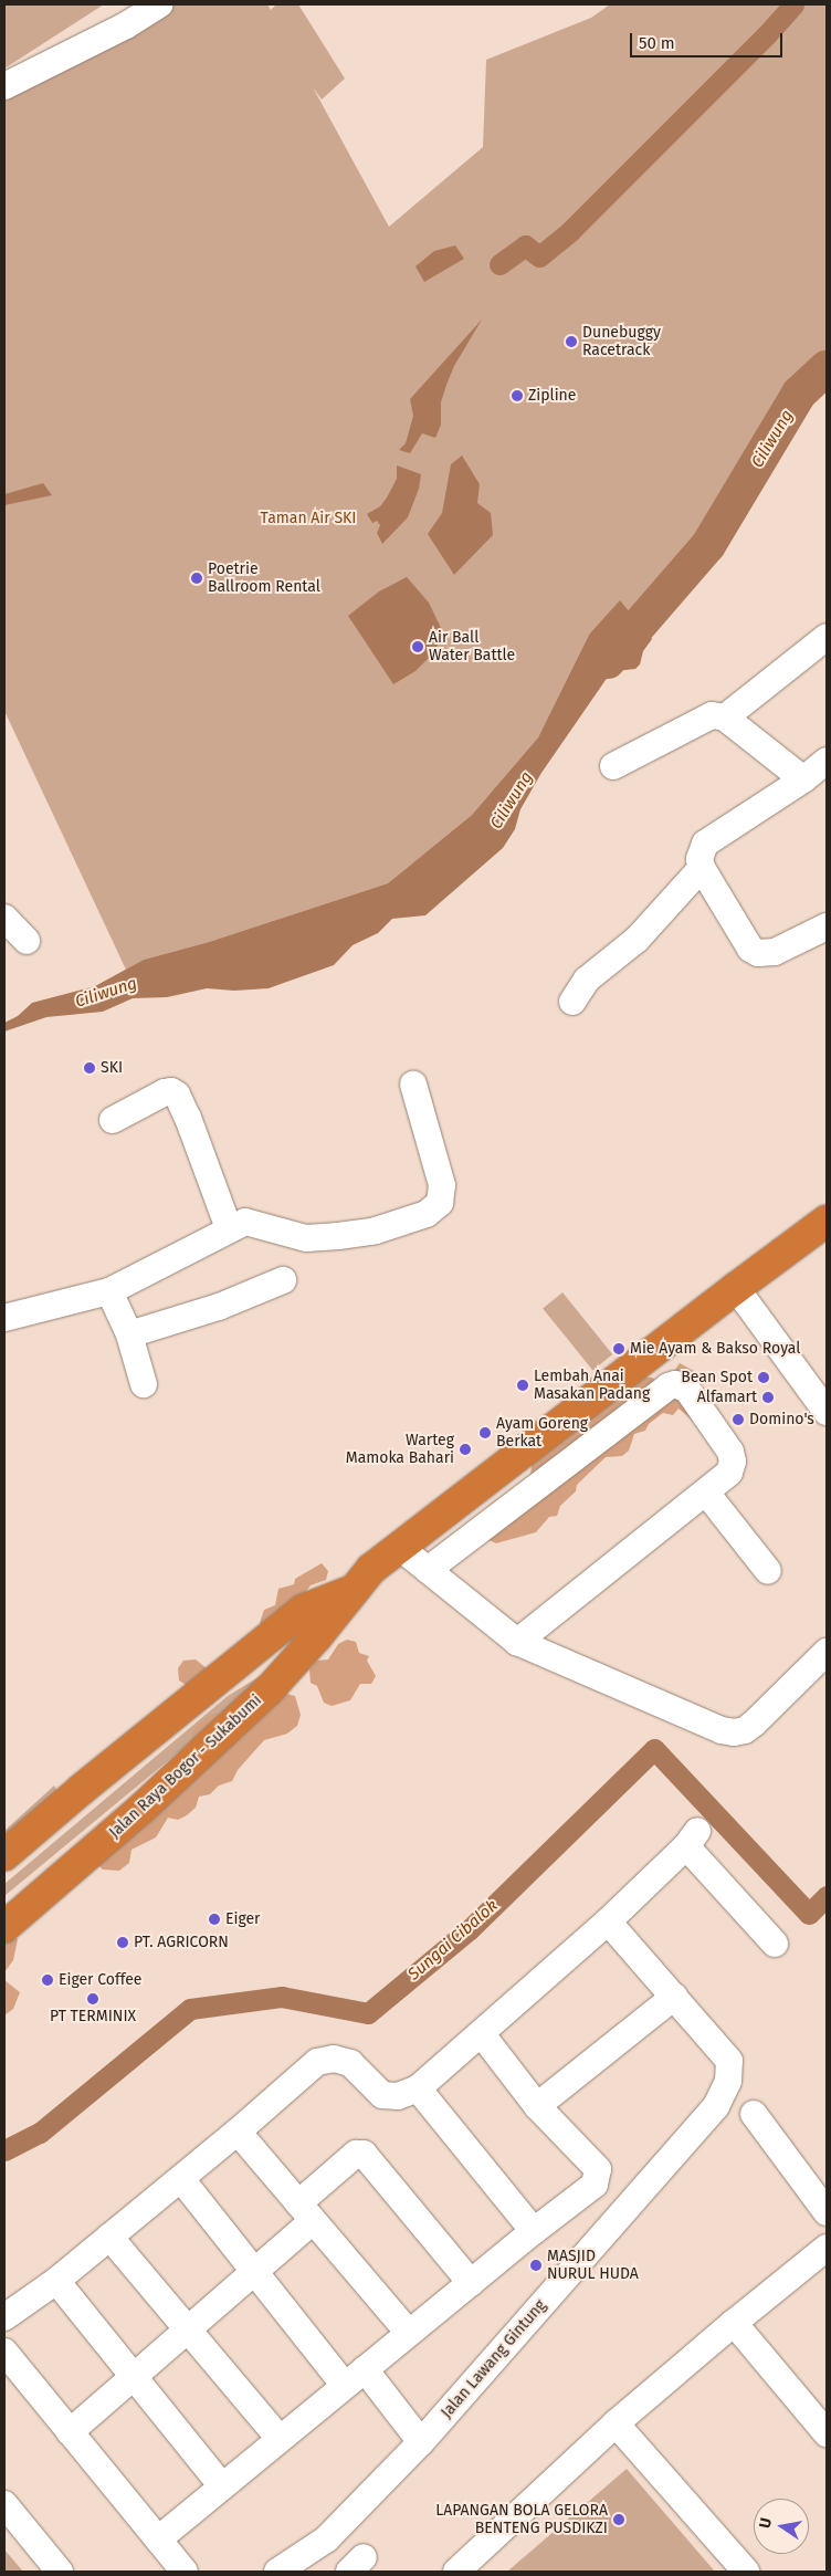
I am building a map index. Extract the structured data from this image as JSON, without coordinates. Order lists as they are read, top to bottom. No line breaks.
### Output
{"streets":{"highway":["Jalan Raya Bogor - Sukabumi"],"street":["Jalan Lawang Gintung"]},"water":["Ciliwung","Sungai Cibalok"],"parks":["Taman Air SKI"],"places":["Dunebuggy Racetrack","Zipline","Poetrie Ballroom Rental","Air Ball Water Battle","SKI","Mie Ayam & Bakso Royal","Bean Spot","Lembah Anai Masakan Padang","Alfamart","Domino's","Ayam Goreng Berkat","Warteg Mamoka Bahari","Eiger","PT. AGRICORN","Eiger Coffee","PT TERMINIX","MASJID NURUL HUDA","LAPANGAN BOLA GELORA BENTENG PUSDIKZI"],"scale_bar":"50 m","north":"left"}
